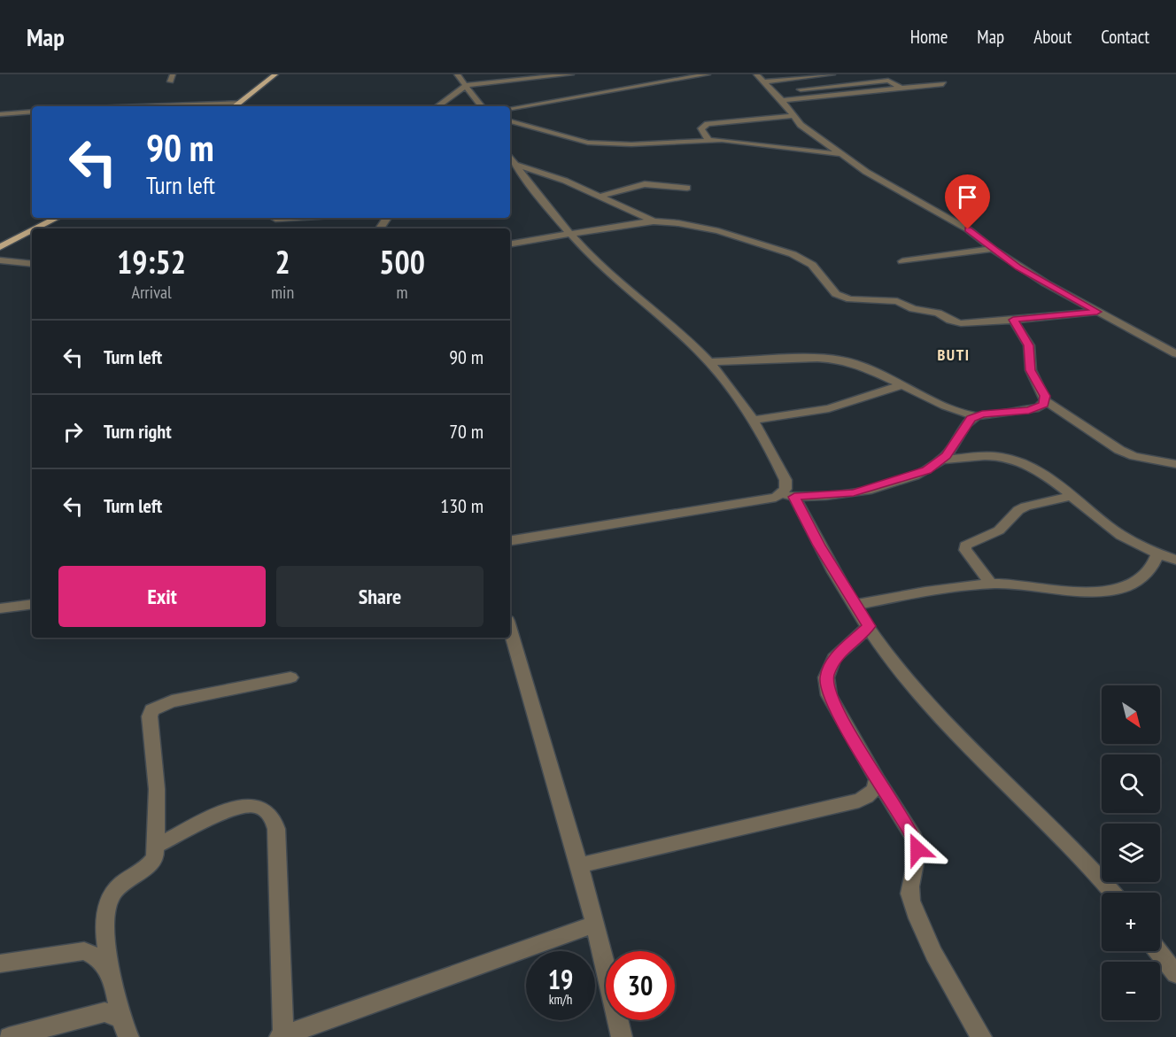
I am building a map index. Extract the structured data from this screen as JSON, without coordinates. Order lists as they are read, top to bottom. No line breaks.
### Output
{"districts":["BUTI"],"north":"bottom right","page":{"header":"Map","nav":["Home","Map","About","Contact"],"turn":["90 m","Turn left"],"eta":["19:52","Arrival","2","min","500","m"],"list":[{"name":"Turn left","value":"90 m"},{"name":"Turn right","value":"70 m"},{"name":"Turn left","value":"130 m"}],"buttons":["Exit","Share"],"map_buttons":["+","−"],"speed":"19 km/h","limit":"30"}}
